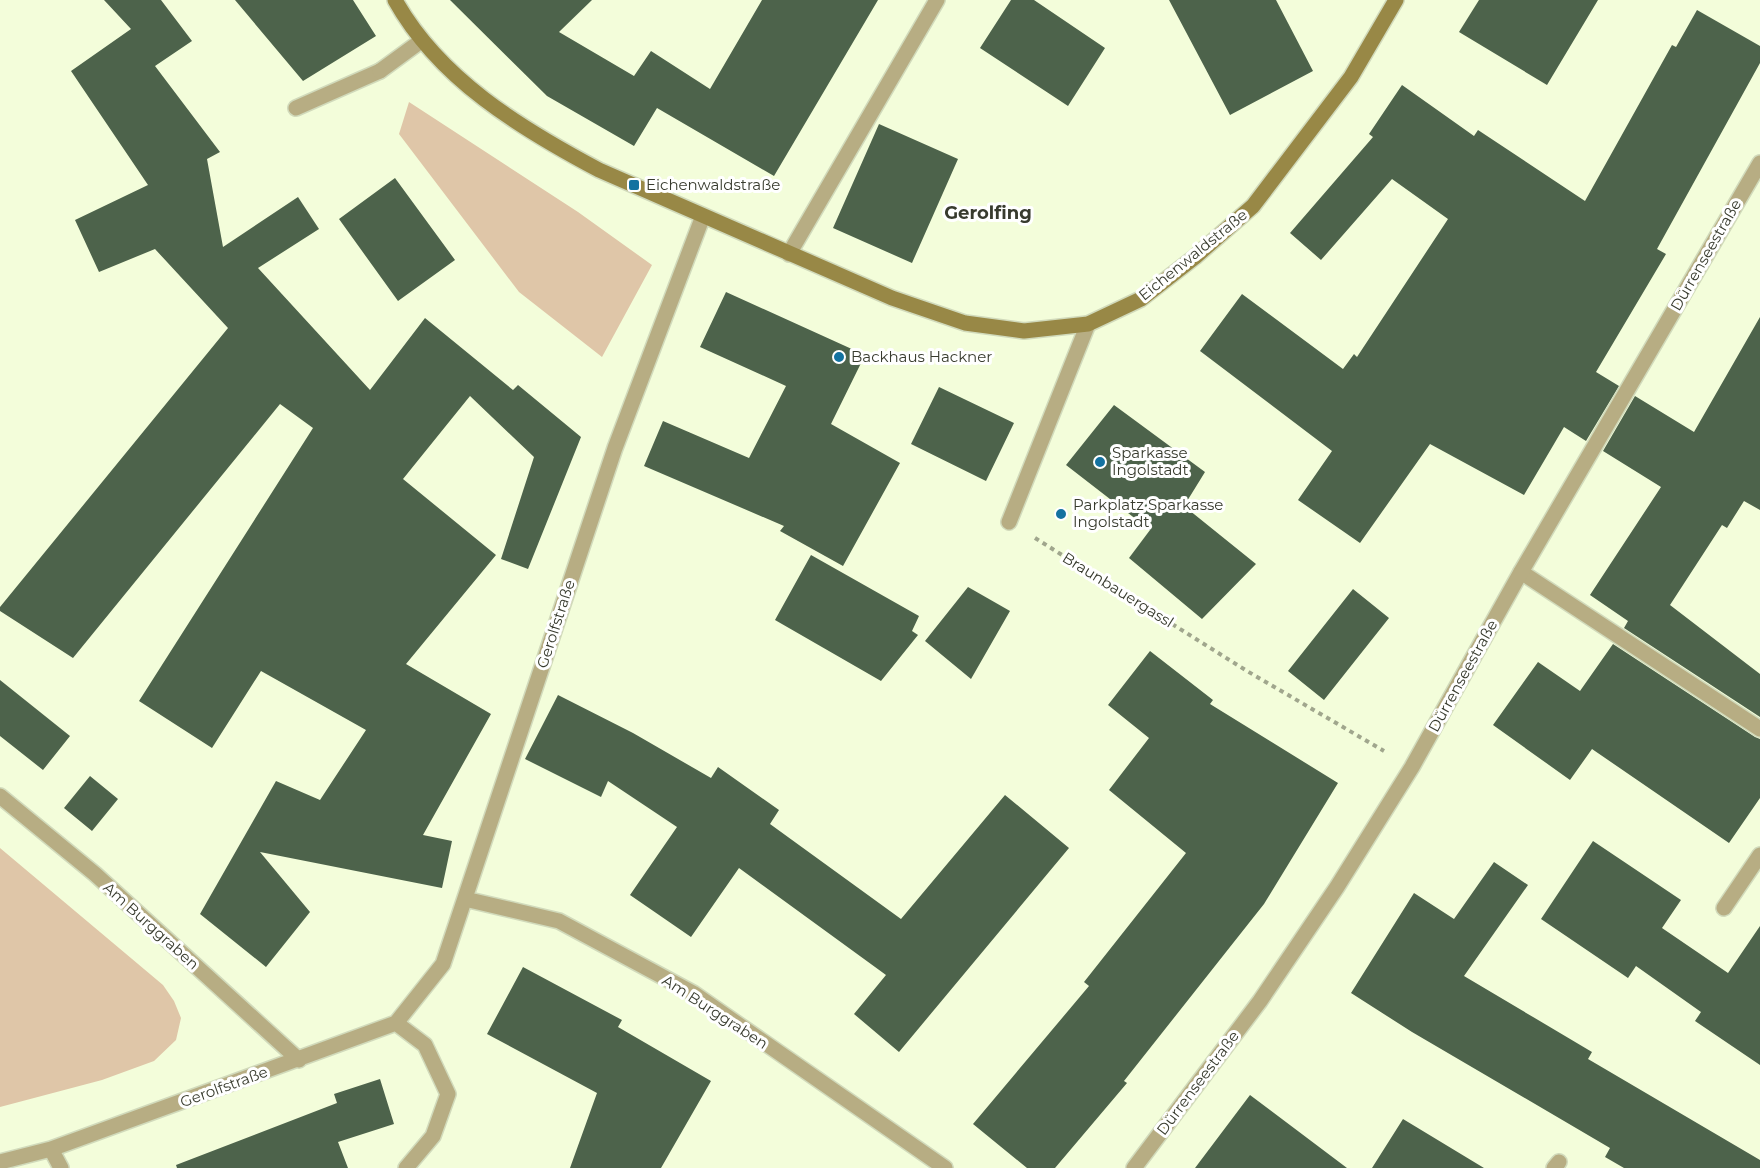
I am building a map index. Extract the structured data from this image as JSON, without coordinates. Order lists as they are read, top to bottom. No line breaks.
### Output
{"streets":{"street":["Eichenwaldstraße","Dürrenseestraße","Gerolfstraße","Am Burggraben"],"path":["Braunbauergassl"]},"crossings":[["Eichenwaldstraße","Gerolfstraße"],["Dürrenseestraße","Braunbauergassl"],["Gerolfstraße","Am Burggraben"]],"districts":["Gerolfing"],"places":{"transit":["Eichenwaldstraße"],"other":["Backhaus Hackner","Sparkasse Ingolstadt","Parkplatz Sparkasse Ingolstadt"]}}
